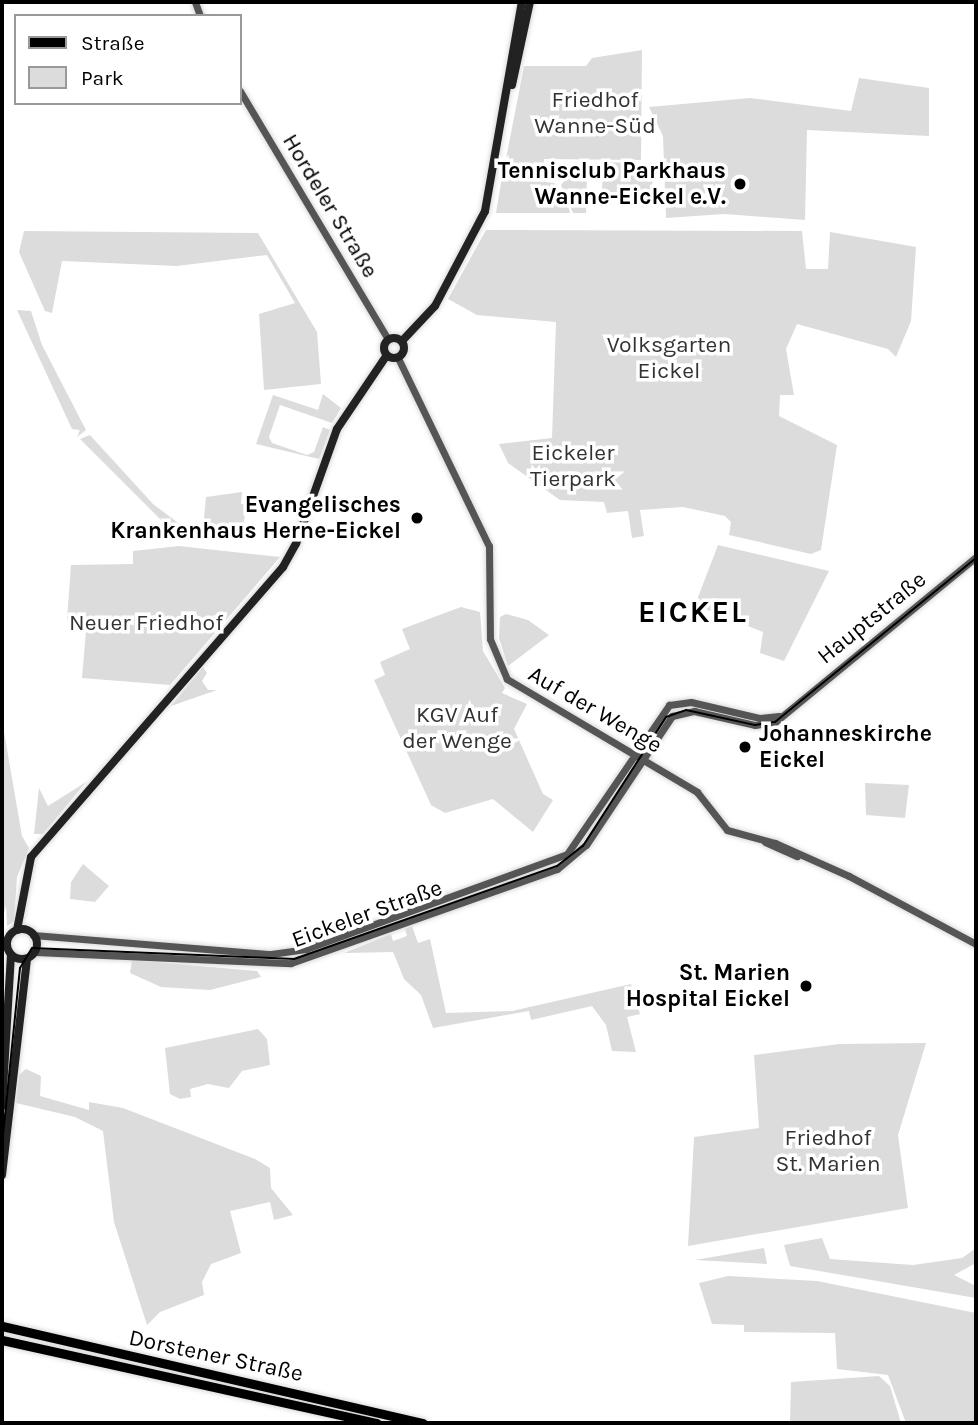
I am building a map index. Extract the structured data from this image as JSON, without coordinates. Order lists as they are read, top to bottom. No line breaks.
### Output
{"streets":{"main road":["Dorstener Straße"],"street":["Hordeler Straße","Hauptstraße","Auf der Wenge","Eickeler Straße"]},"districts":["EICKEL"],"parks":["Friedhof Wanne-Süd","Volksgarten Eickel","Eickeler Tierpark","Neuer Friedhof","KGV Auf der Wenge","Friedhof St. Marien"],"places":["Tennisclub Parkhaus Wanne-Eickel e.V.","Evangelisches Krankenhaus Herne-Eickel","Johanneskirche Eickel","St. Marien Hospital Eickel"],"legend":["Straße","Park"]}
